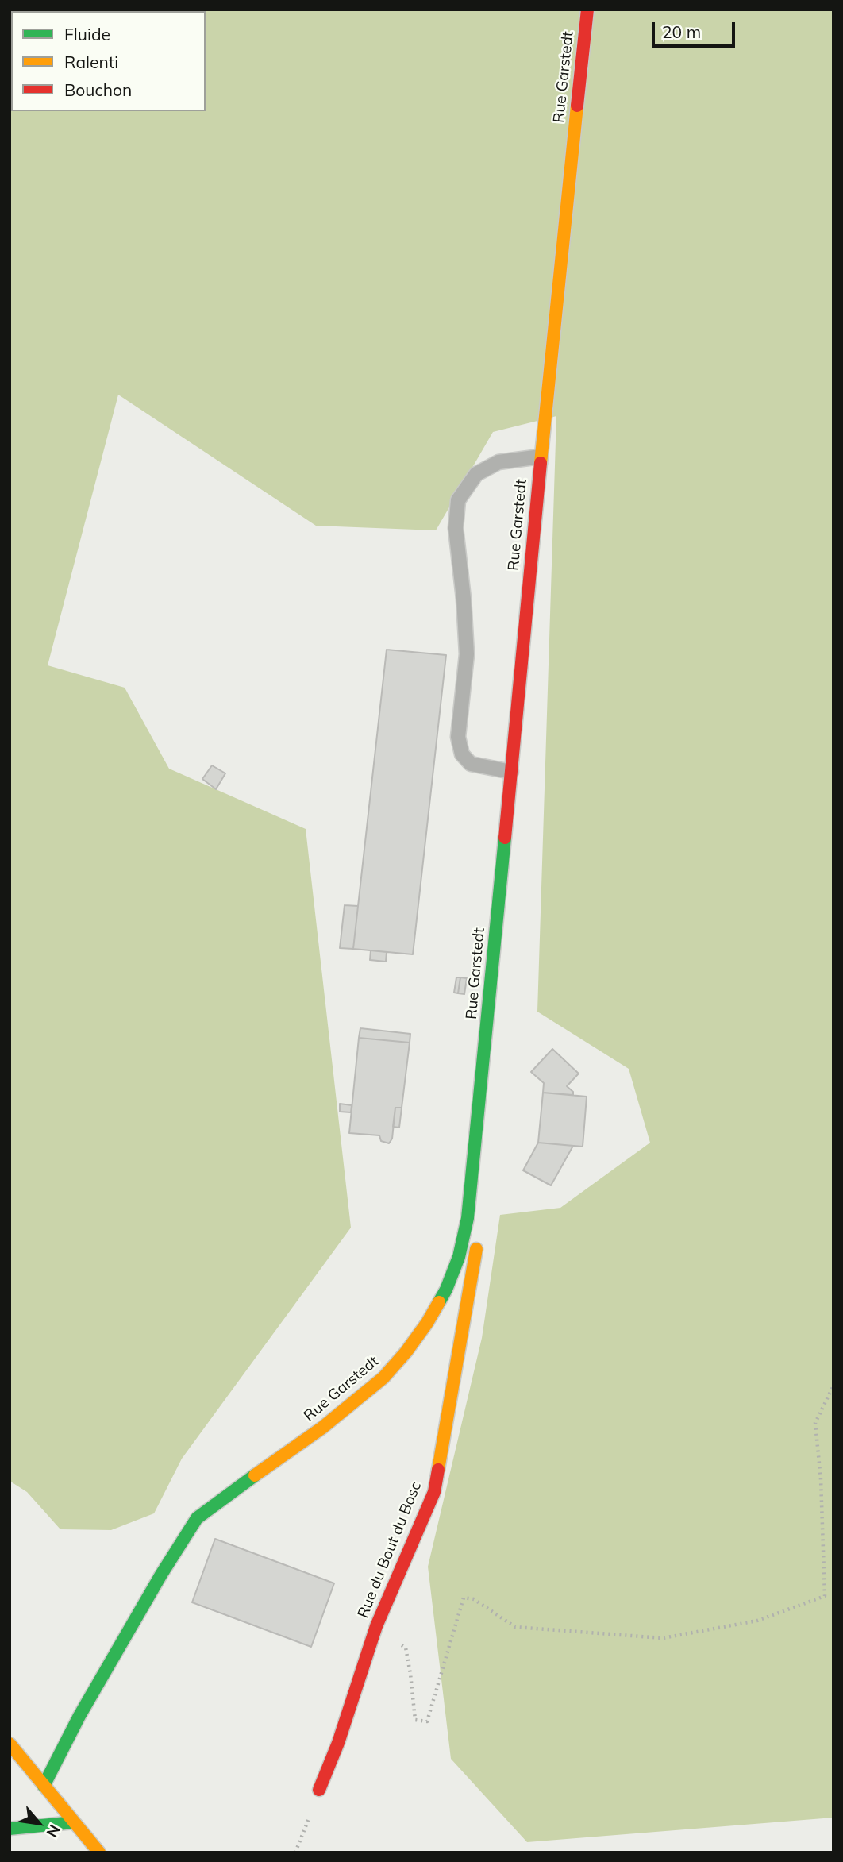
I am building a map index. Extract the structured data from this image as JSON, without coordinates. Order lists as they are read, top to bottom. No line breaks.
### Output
{"streets":{"street":["Rue Garstedt","Rue du Bout du Bosc"]},"crossings":[["Rue Garstedt","Rue du Bout du Bosc"]],"legend":["Fluide","Ralenti","Bouchon"],"scale_bar":"20 m","north":"bottom right"}
